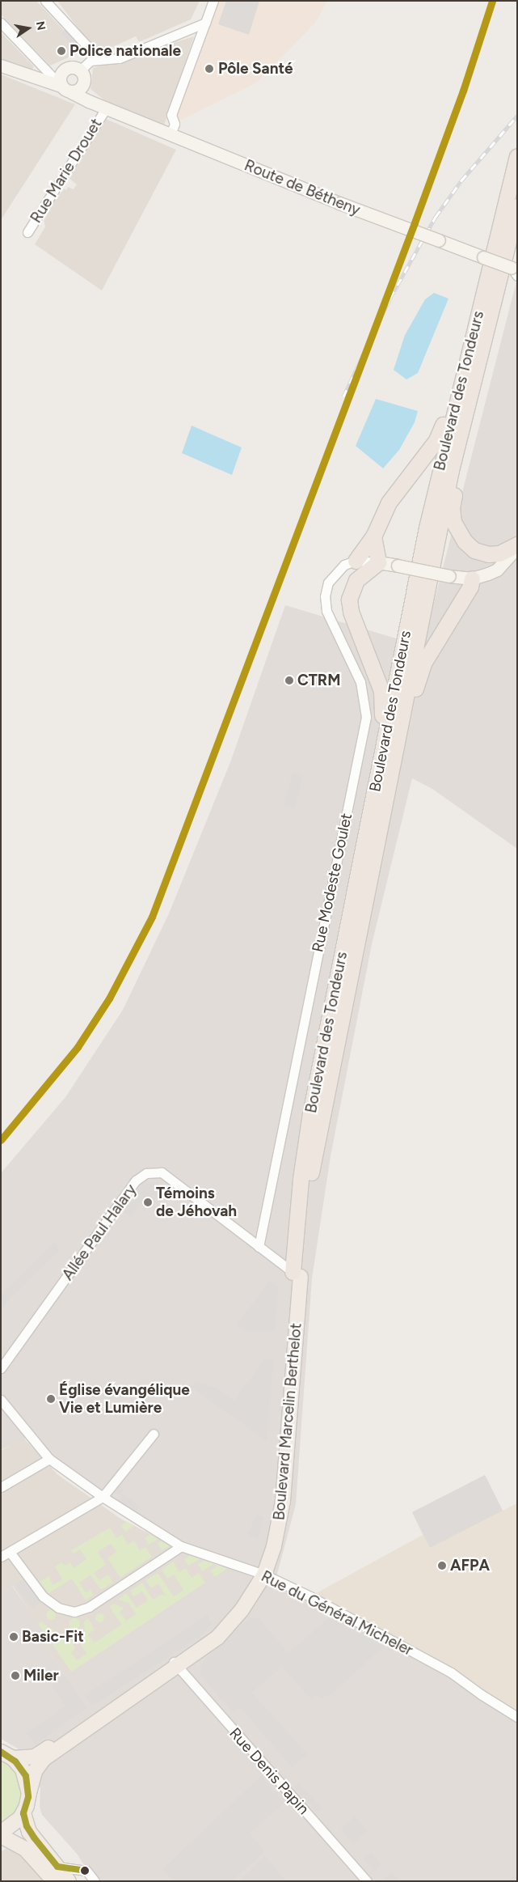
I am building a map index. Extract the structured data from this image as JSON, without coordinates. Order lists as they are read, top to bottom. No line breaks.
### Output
{"streets":{"highway":["Boulevard des Tondeurs"],"main road":["Route de Bétheny","Boulevard Marcelin Berthelot"],"street":["Rue Marie Drouet","Rue Modeste Goulet","Allée Paul Halary","Rue du Général Micheler","Rue Denis Papin"]},"crossings":[["Rue Marie Drouet","Route de Bétheny"],["Boulevard des Tondeurs","Allée Paul Halary"],["Boulevard des Tondeurs","Boulevard Marcelin Berthelot"],["Rue Modeste Goulet","Allée Paul Halary"],["Allée Paul Halary","Boulevard Marcelin Berthelot"],["Boulevard Marcelin Berthelot","Rue du Général Micheler"],["Boulevard Marcelin Berthelot","Rue Denis Papin"]],"places":["Police nationale","Pôle Santé","CTRM","Témoins de Jéhovah","Église évangélique Vie et Lumière","AFPA","Basic-Fit","Miler"],"north":"right"}
